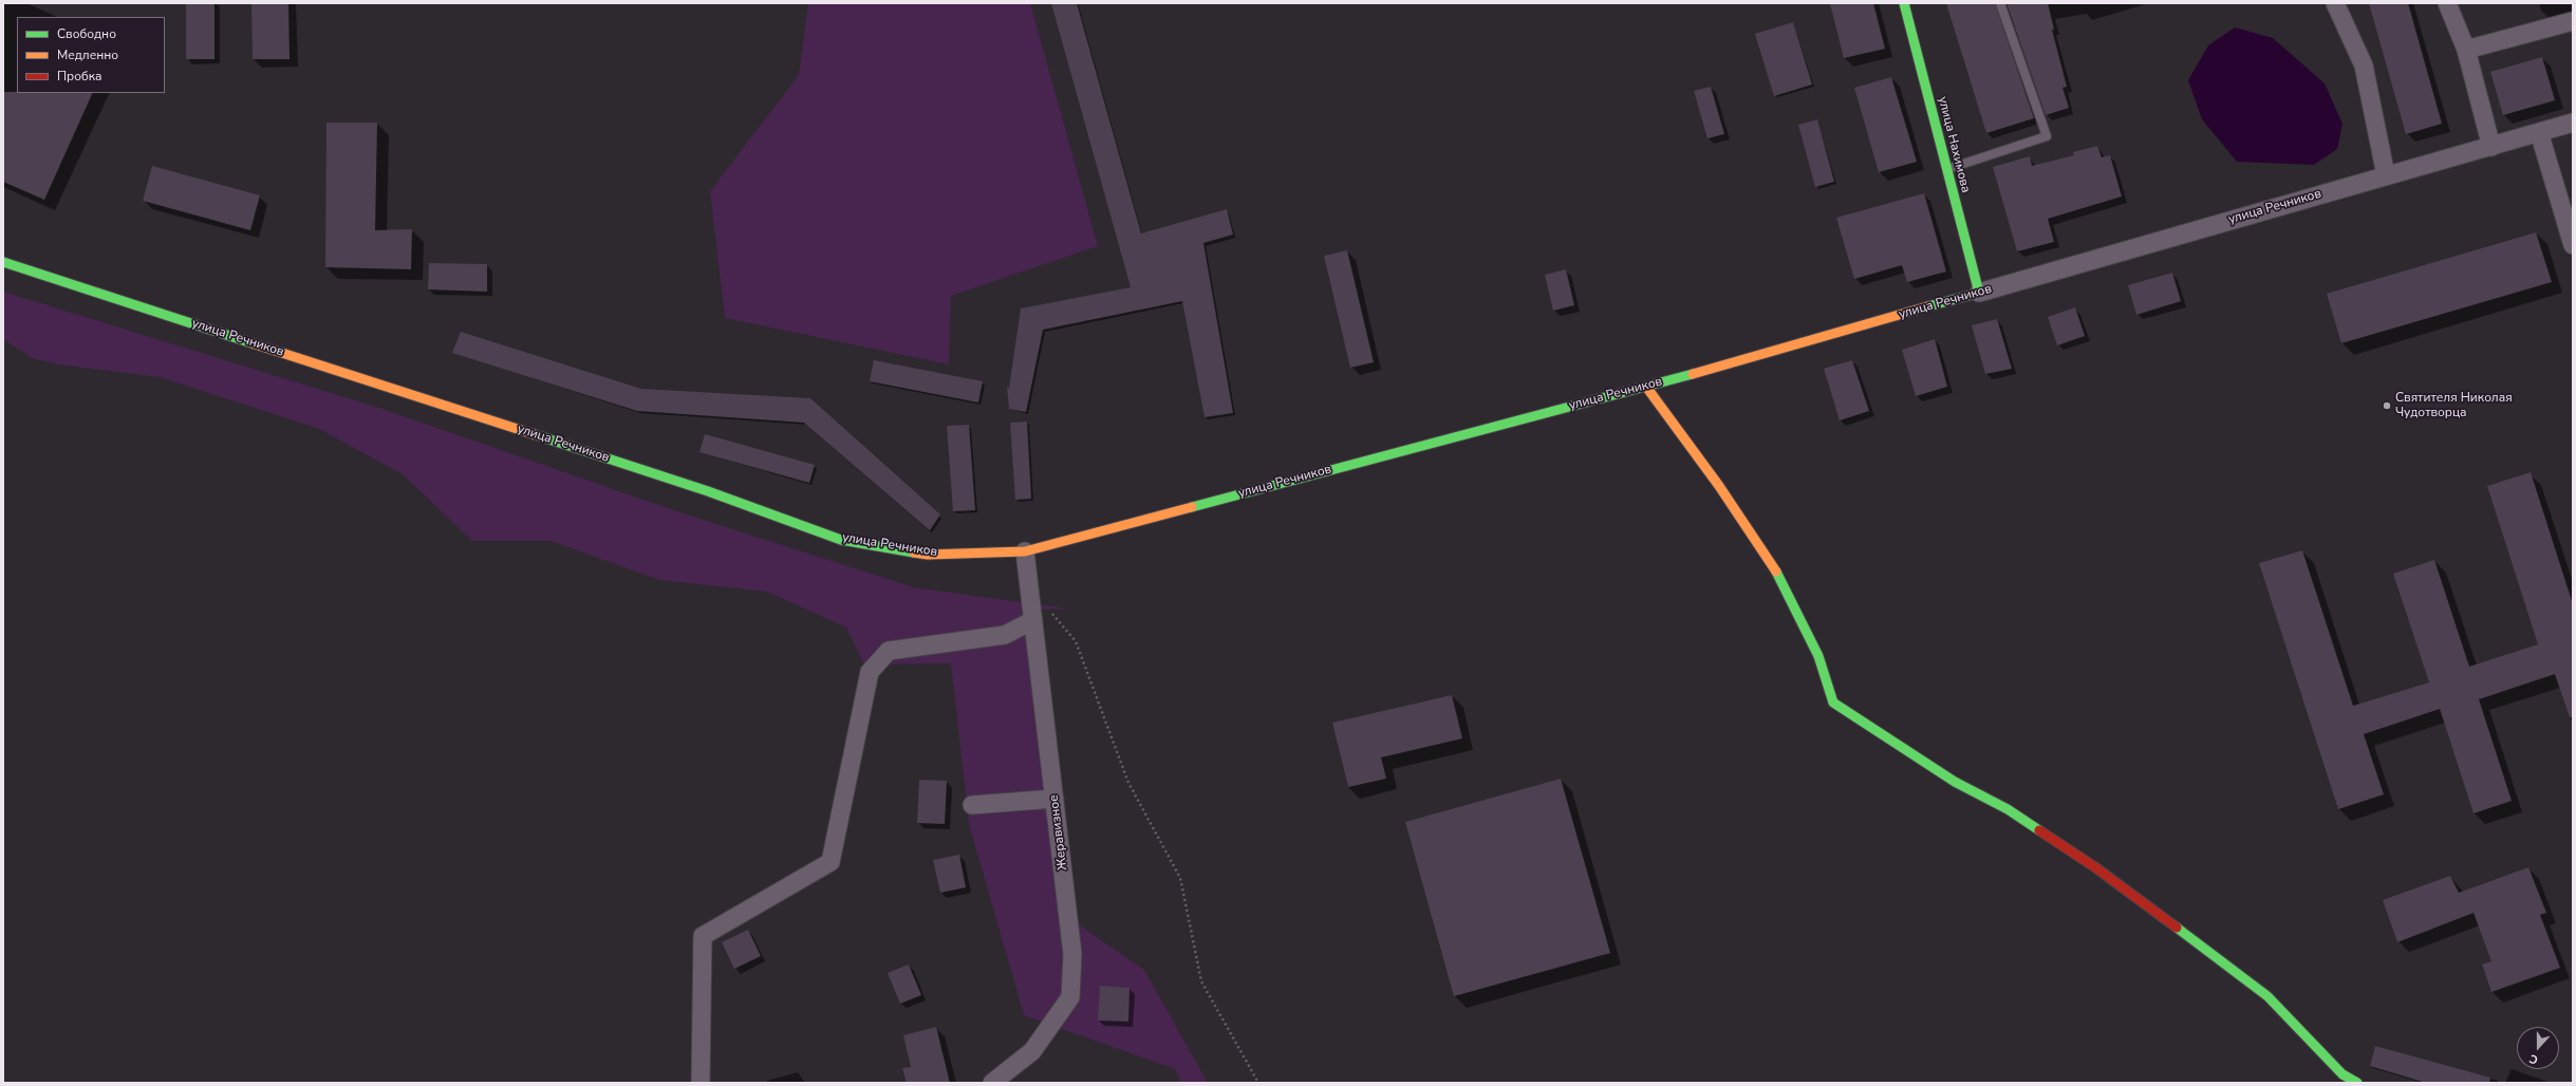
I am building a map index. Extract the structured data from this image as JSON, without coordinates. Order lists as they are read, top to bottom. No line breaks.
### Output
{"streets":{"street":["улица Нахимова","улица Речников","Жеравизное"]},"crossings":[["улица Нахимова","улица Речников"],["улица Речников","Жеравизное"]],"places":["Святителя Николая Чудотворца"],"legend":["Свободно","Медленно","Пробка"],"north":"bottom"}
